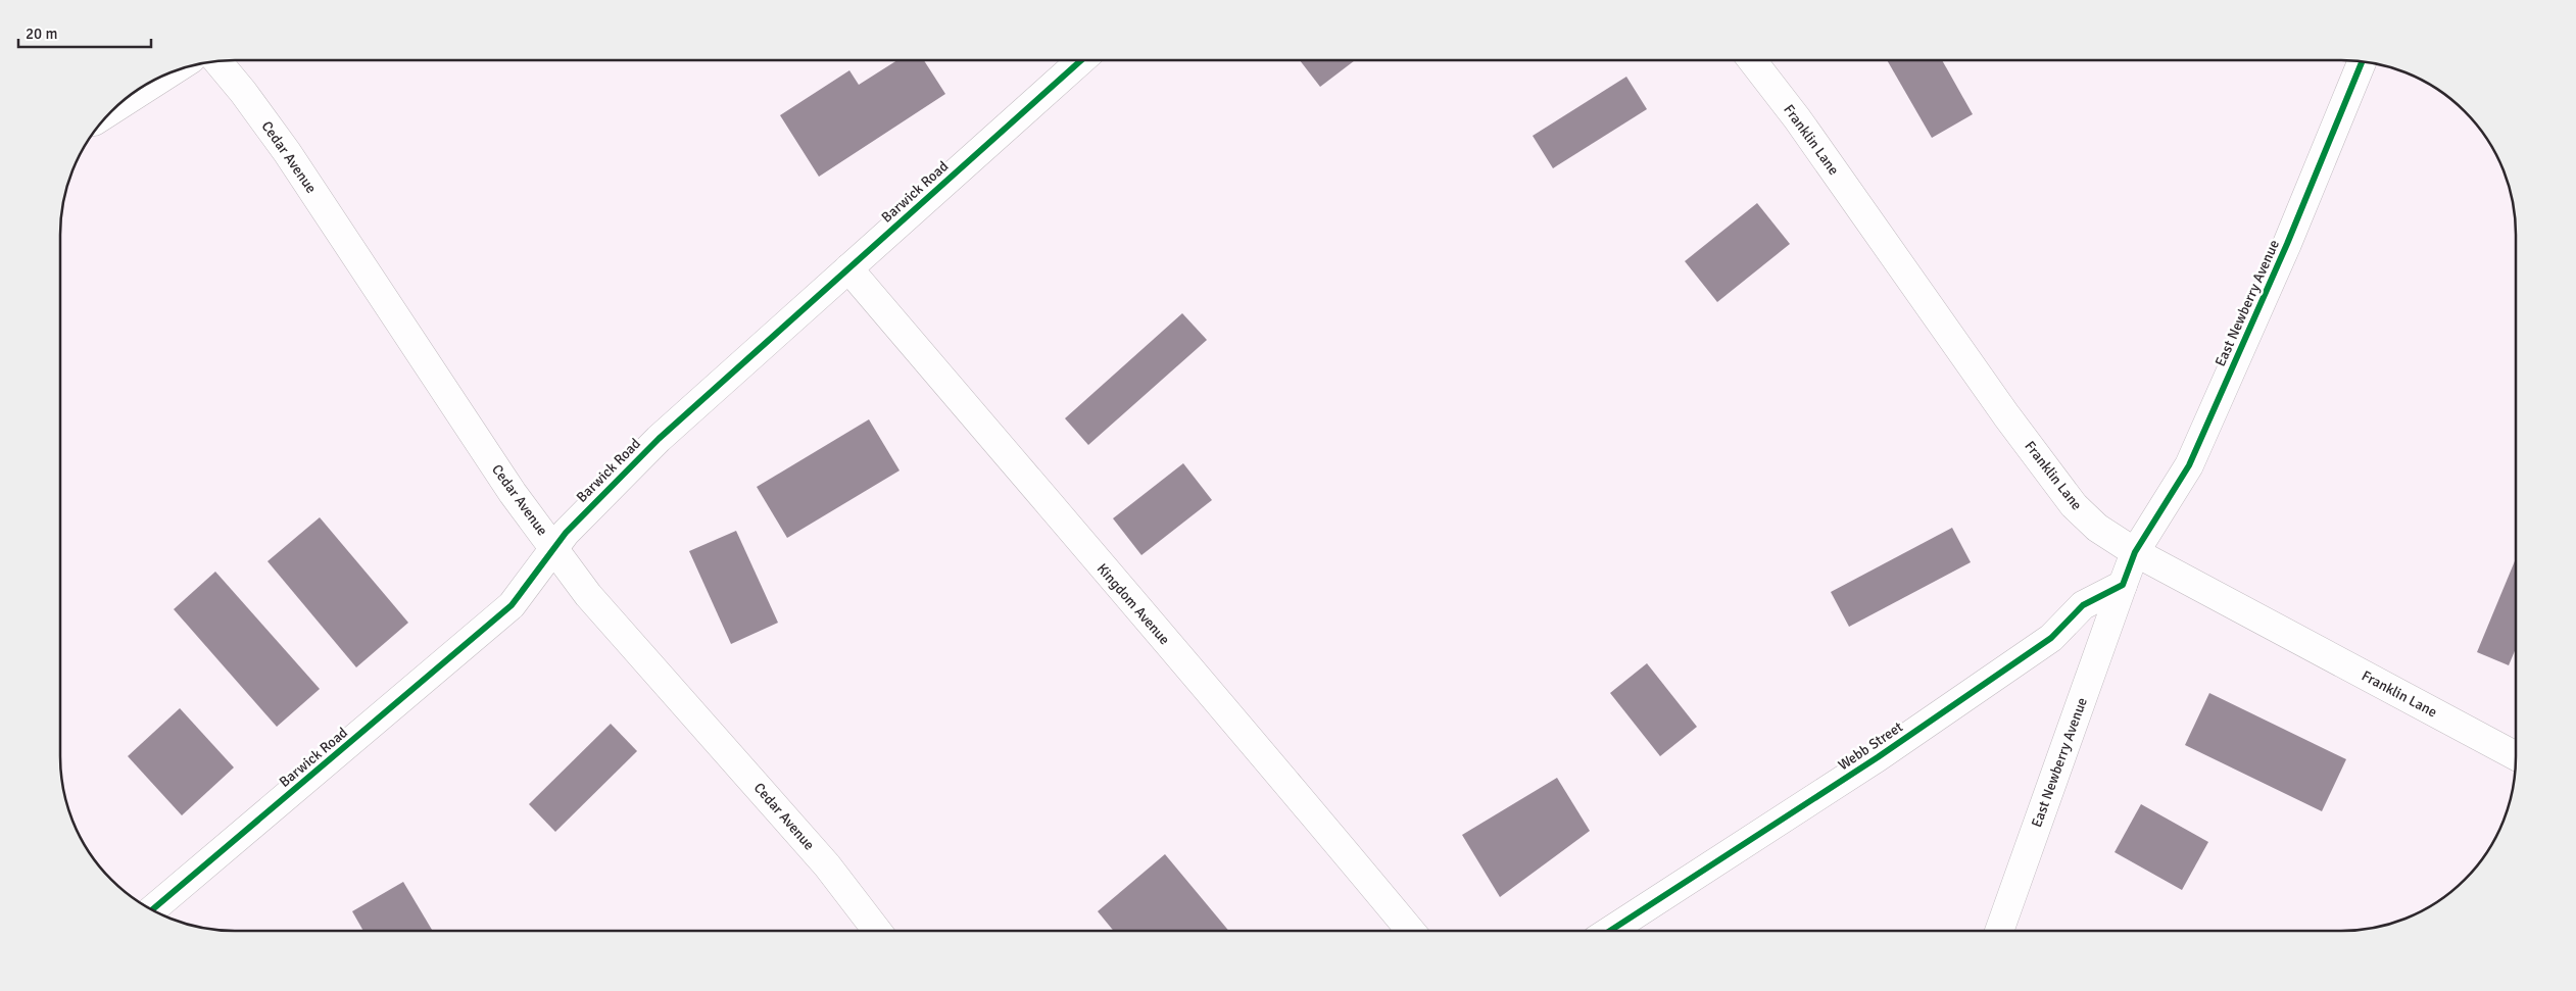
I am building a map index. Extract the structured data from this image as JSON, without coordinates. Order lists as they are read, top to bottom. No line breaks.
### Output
{"streets":{"street":["Franklin Lane","Cedar Avenue","Barwick Road","East Newberry Avenue","Kingdom Avenue","Webb Street"]},"crossings":[["Franklin Lane","East Newberry Avenue"],["Cedar Avenue","Barwick Road"],["Barwick Road","Kingdom Avenue"],["East Newberry Avenue","Webb Street"]],"scale_bar":"20 m"}
